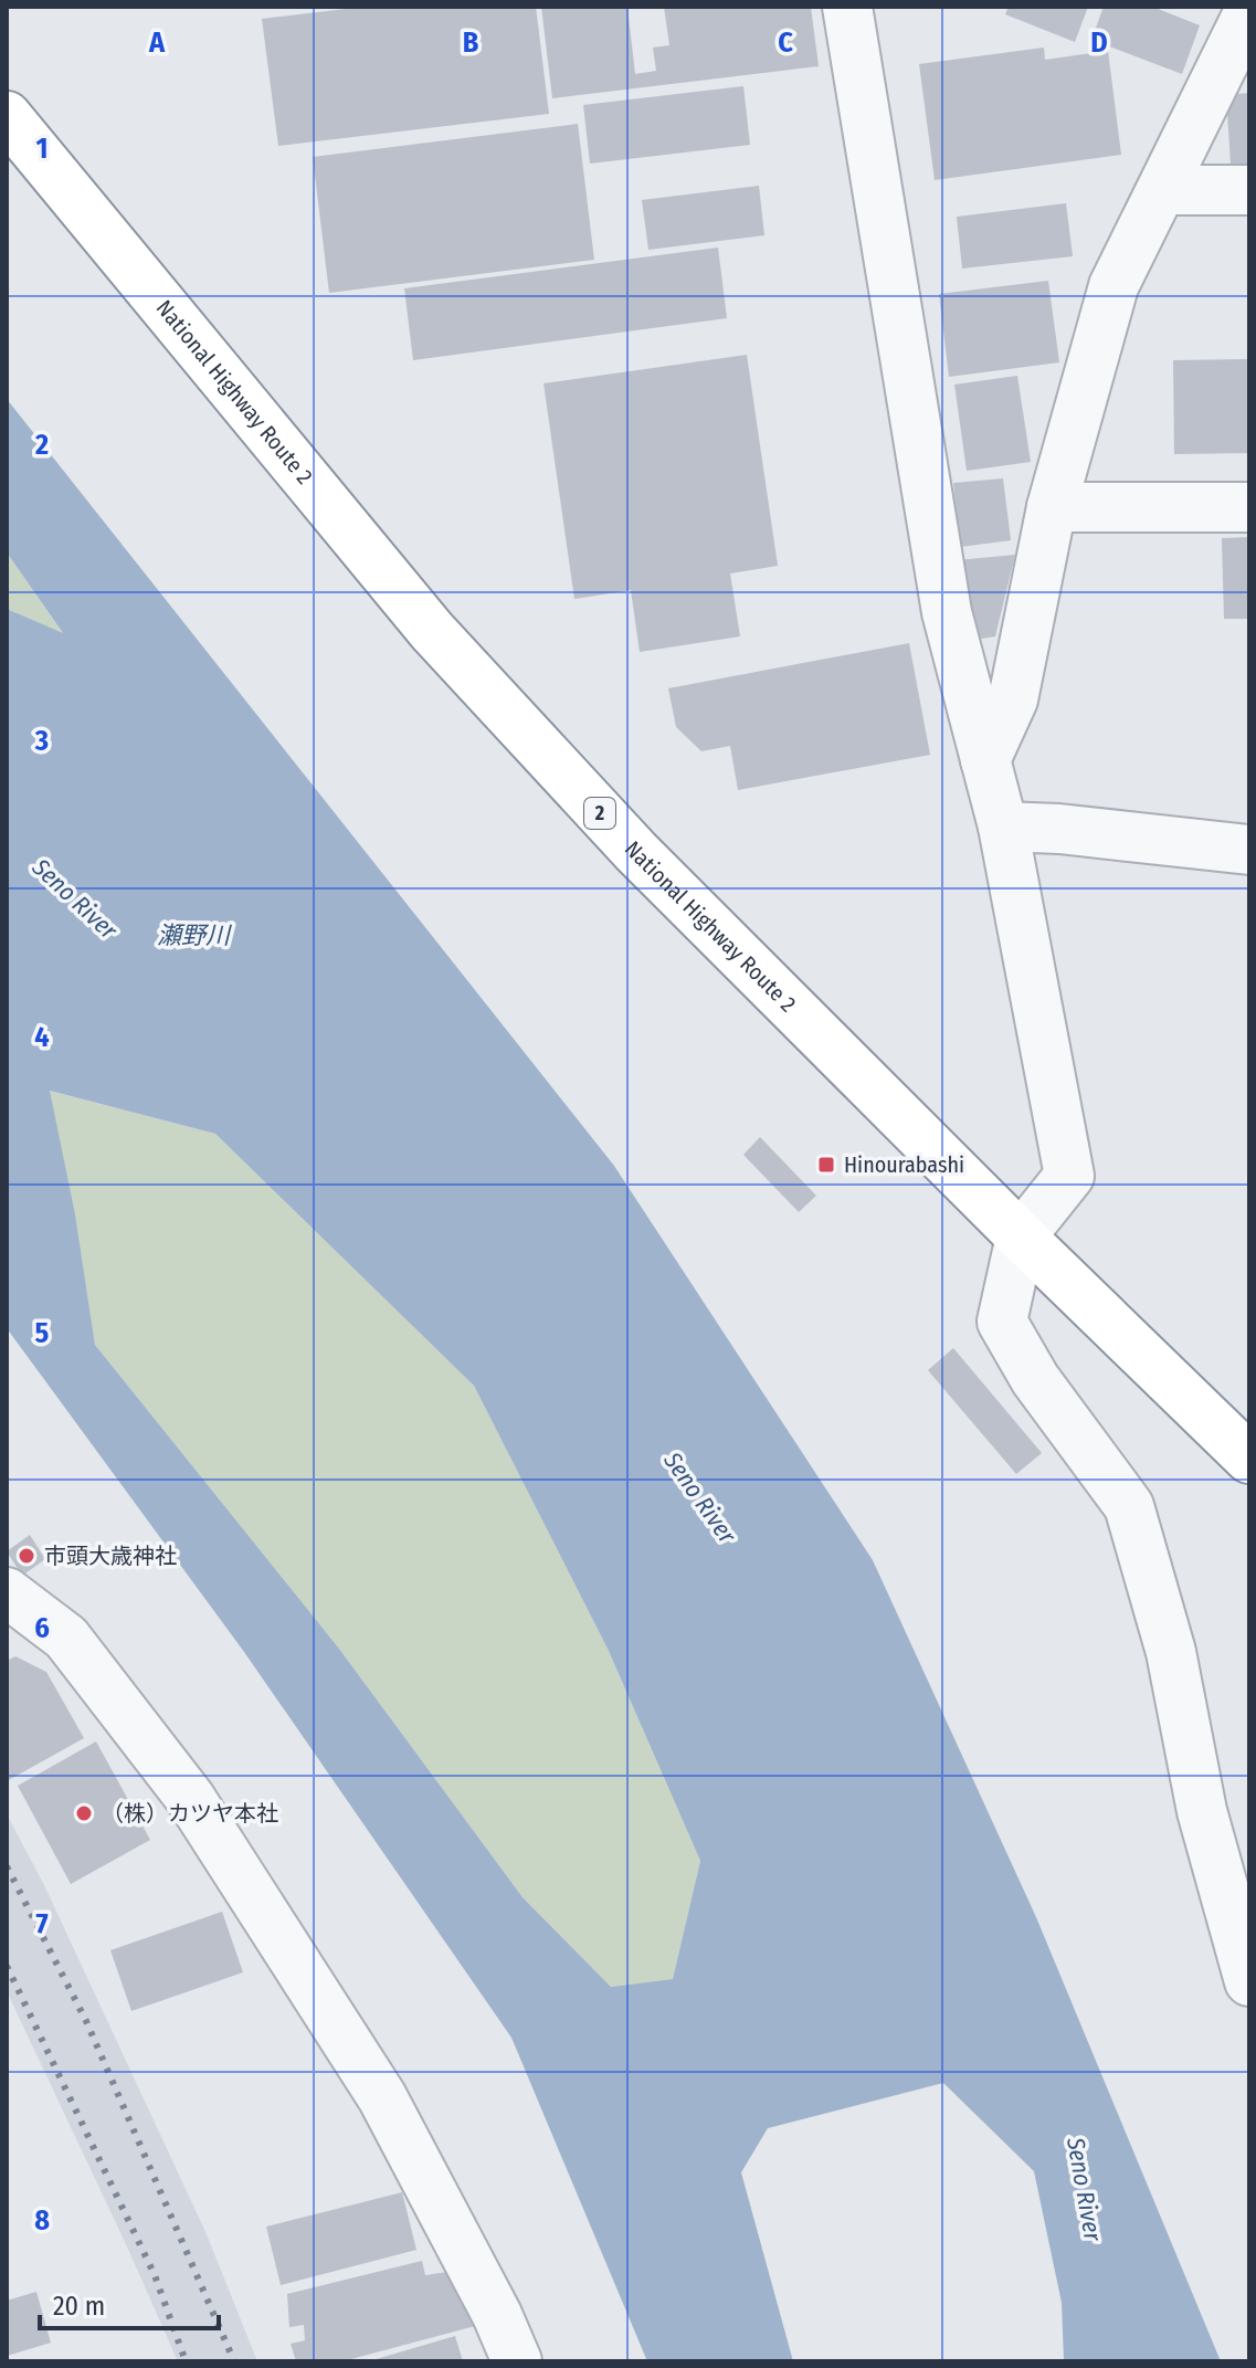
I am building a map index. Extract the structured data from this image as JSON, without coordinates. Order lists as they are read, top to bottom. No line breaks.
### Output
{"streets":{"highway":["National Highway Route 2","2"]},"water":["Seno River","瀬野川"],"places":{"transit":["Hinourabashi"],"other":["市頭大歳神社","（株）カツヤ本社"]},"scale_bar":"20 m","grid":{"columns":["A","B","C","D"],"rows":["1","2","3","4","5","6","7","8"]}}
